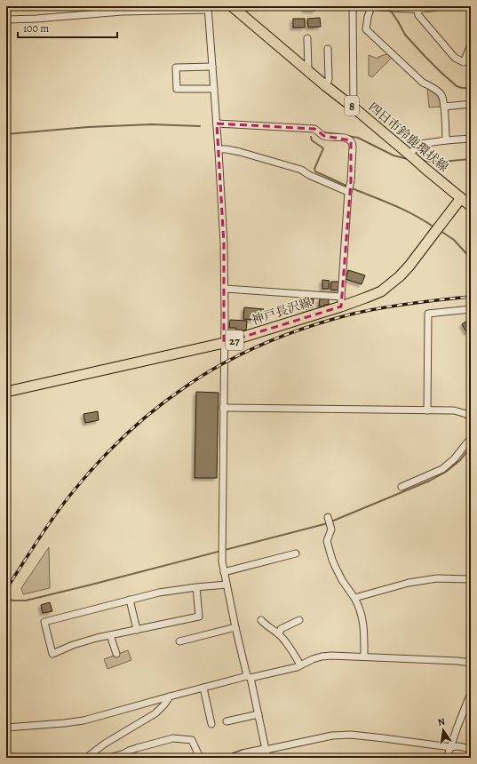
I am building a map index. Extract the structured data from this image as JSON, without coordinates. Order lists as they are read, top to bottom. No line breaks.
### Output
{"streets":{"main road":["8","四日市鈴鹿環状線","神戸長沢線","27"]},"crossings":[["四日市鈴鹿環状線","神戸長沢線"]],"scale_bar":"100 m","north":"top"}
